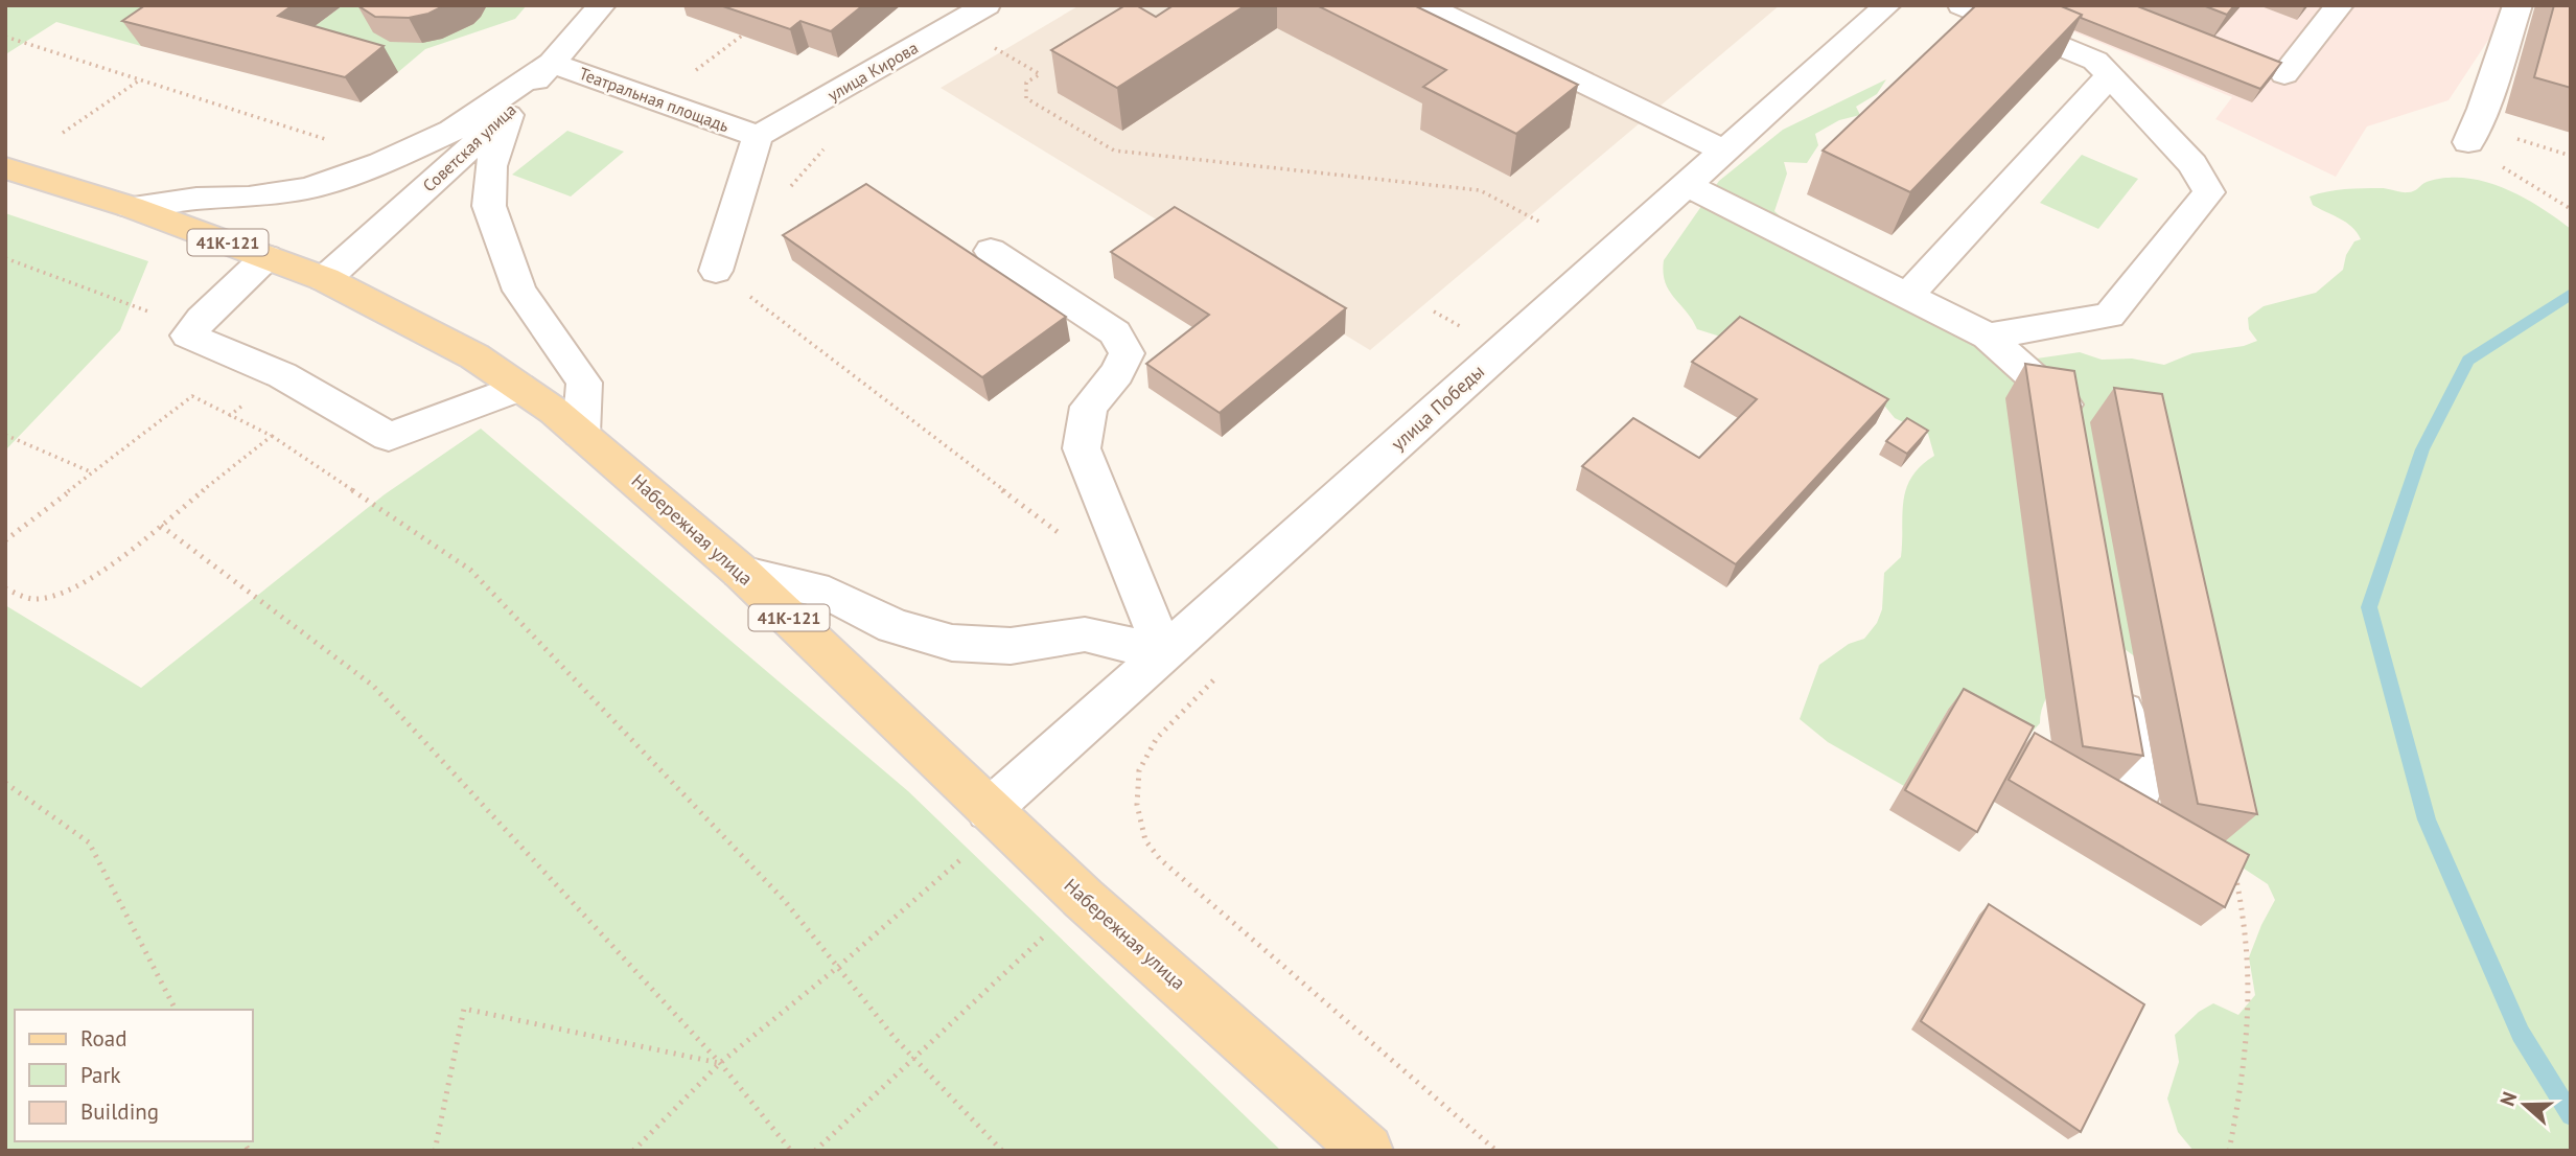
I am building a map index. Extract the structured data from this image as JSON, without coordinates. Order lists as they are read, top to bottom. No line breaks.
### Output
{"streets":{"main road":["41К-121","Набережная улица"],"street":["улица Кирова","Театральная площадь","Советская улица","улица Победы"]},"crossings":[["улица Кирова","Театральная площадь"],["Театральная площадь","Советская улица"],["Советская улица","Набережная улица"],["улица Победы","Набережная улица"]],"legend":["Road","Park","Building"],"north":"left"}
